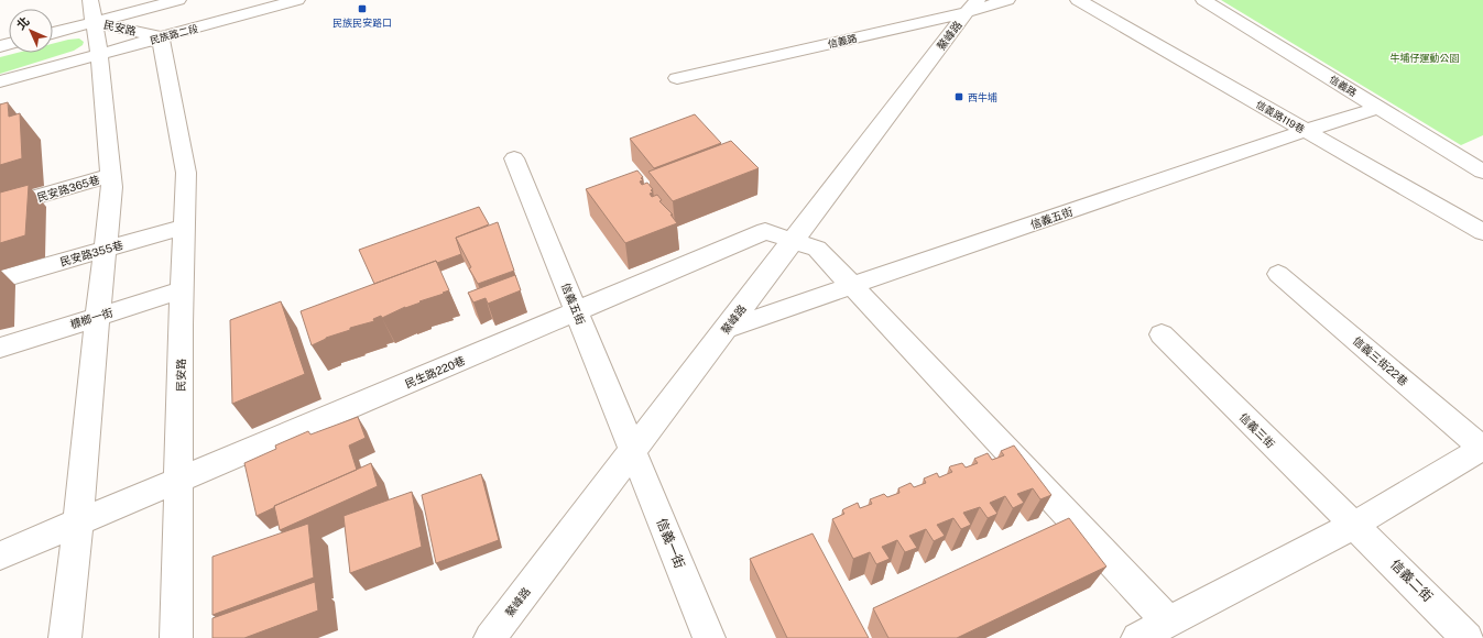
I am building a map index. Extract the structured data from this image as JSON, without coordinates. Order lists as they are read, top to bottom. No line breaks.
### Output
{"streets":{"street":["民安路","民族路二段","鰲峰路","信義路","信義路119巷","民安路365巷","信義五街","民安路355巷","槺榔一街","信義三街22巷","民生路220巷","信義三街","信義一街","信義二街"]},"crossings":[["民安路","民族路二段"],["民安路","民安路365巷"],["民安路","民安路355巷"],["民安路","槺榔一街"],["民安路","民生路220巷"],["鰲峰路","信義路"],["鰲峰路","信義五街"],["鰲峰路","民生路220巷"],["鰲峰路","信義一街"],["信義路","信義五街"],["信義路119巷","信義五街"],["信義五街","民生路220巷"],["信義五街","信義一街"],["信義三街","信義二街"]],"parks":["牛埔仔運動公園"],"places":{"transit":["民族民安路口","西牛埔"]},"north":"top left"}
